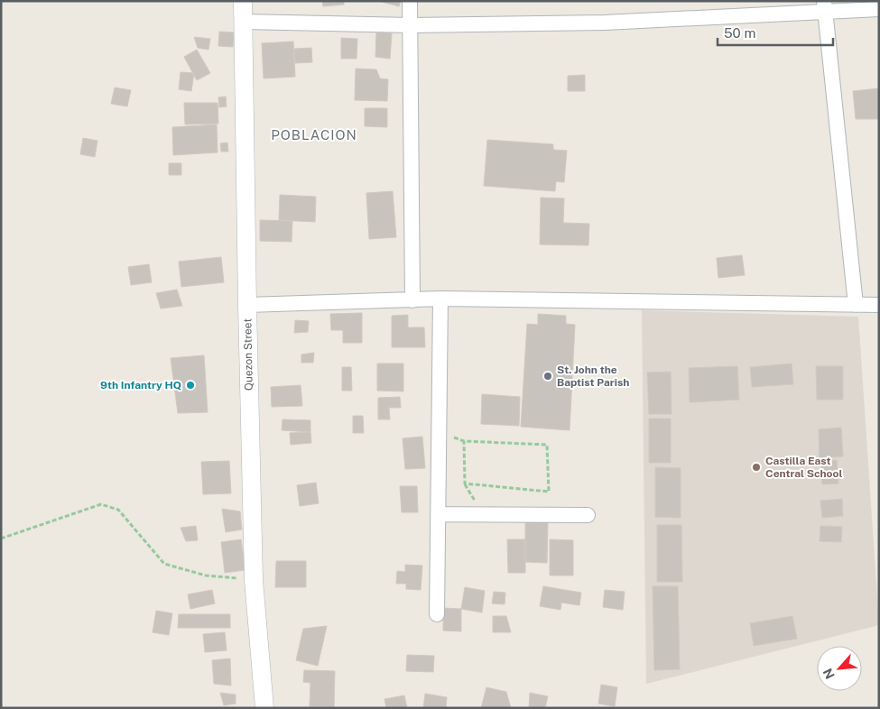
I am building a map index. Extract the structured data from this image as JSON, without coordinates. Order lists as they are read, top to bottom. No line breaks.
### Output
{"streets":{"street":["Quezon Street"]},"districts":["POBLACION"],"places":["St. John the Baptist Parish","9th Infantry HQ","Castilla East Central School"],"scale_bar":"50 m","north":"bottom left"}
